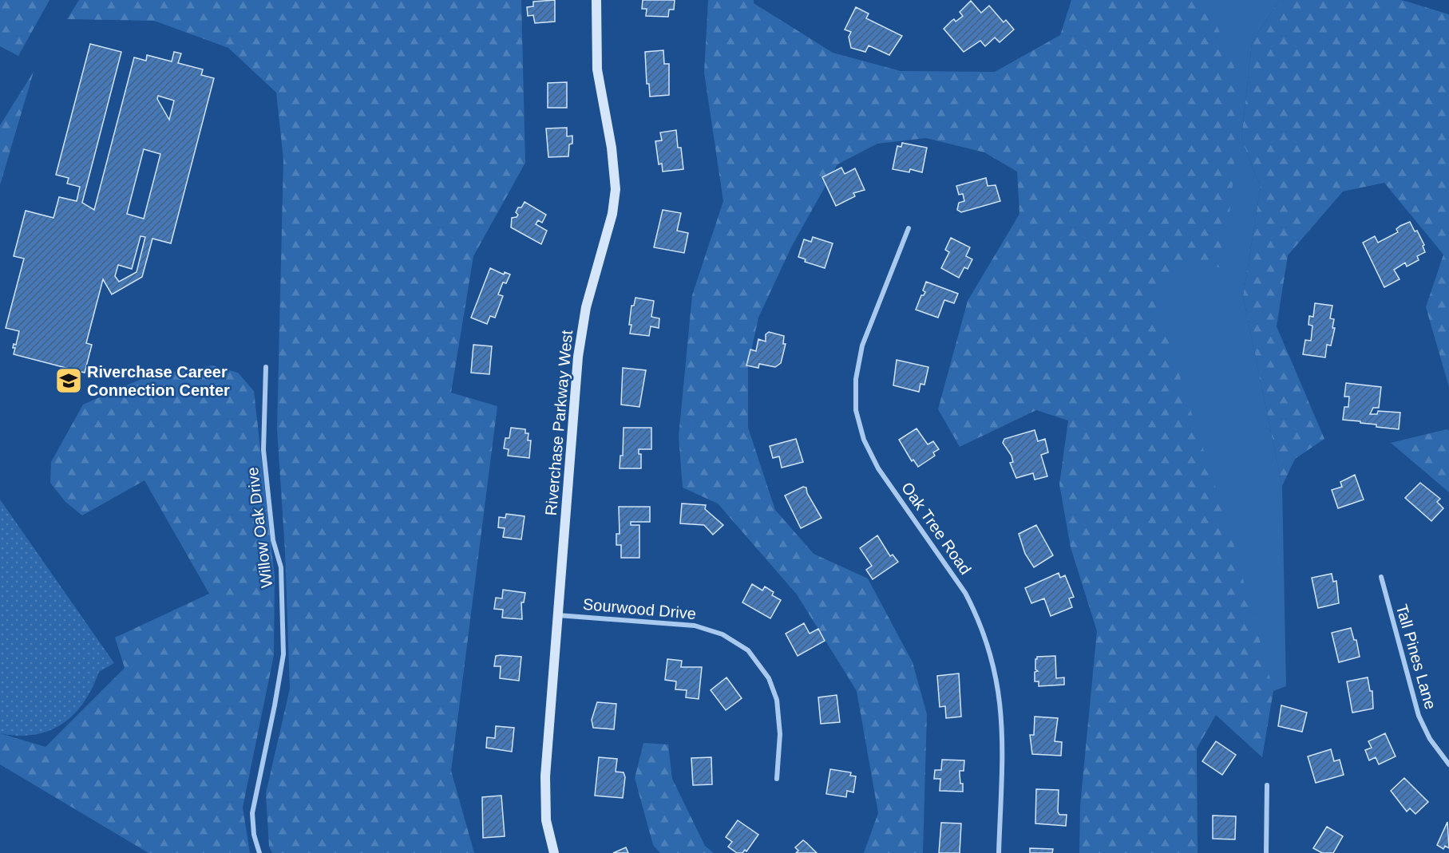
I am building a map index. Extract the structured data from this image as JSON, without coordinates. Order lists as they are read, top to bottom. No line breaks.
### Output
{"streets":{"street":["Riverchase Parkway West","Willow Oak Drive","Oak Tree Road","Sourwood Drive","Tall Pines Lane"]},"crossings":[["Riverchase Parkway West","Sourwood Drive"]],"places":{"school or university":["Riverchase Career Connection Center"]}}
